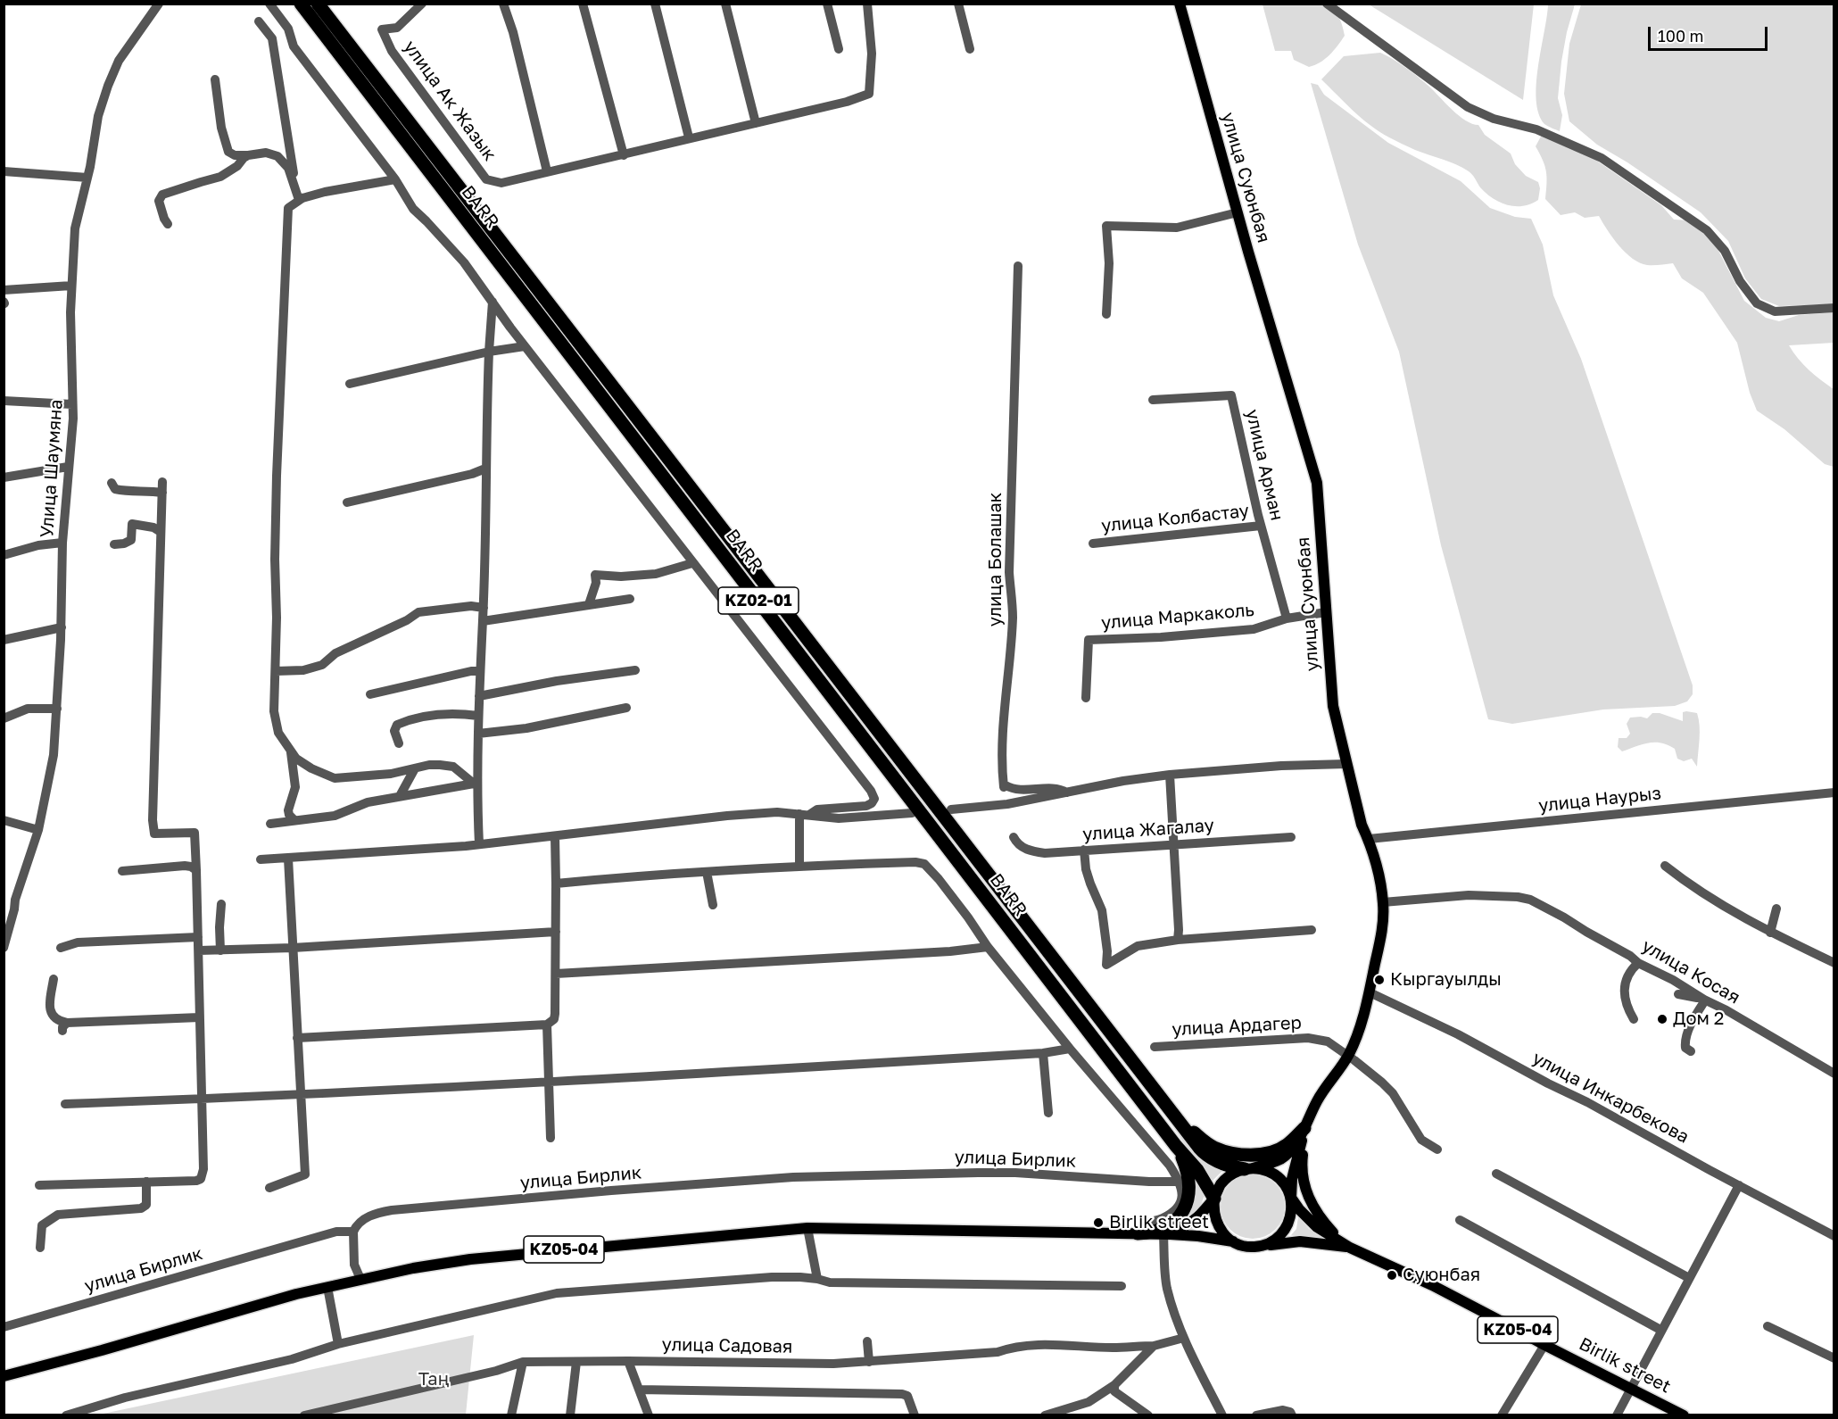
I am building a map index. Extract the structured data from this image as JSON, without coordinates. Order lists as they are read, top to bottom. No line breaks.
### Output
{"streets":{"highway":["BARR","KZ02-01"],"main road":["улица Суюнбая","KZ05-04","Birlik street"],"street":["улица Ак Жазык","улица Арман","Улица Шаумяна","улица Колбастау","улица Болашак","улица Маркаколь","улица Наурыз","улица Жагалау","улица Косая","улица Ардагер","улица Инкарбекова","улица Бирлик","улица Садовая"]},"crossings":[["улица Суюнбая","BARR"],["улица Суюнбая","улица Маркаколь"],["улица Суюнбая","улица Наурыз"],["улица Суюнбая","улица Косая"],["улица Суюнбая","улица Ардагер"],["улица Суюнбая","улица Инкарбекова"],["улица Суюнбая","KZ05-04"],["BARR","KZ05-04"],["улица Арман","улица Колбастау"],["улица Арман","улица Маркаколь"],["KZ05-04","Birlik street"]],"parks":["Таң"],"places":["Кыргауылды","Дом 2","Birlik street","Суюнбая"],"scale_bar":"100 m"}
